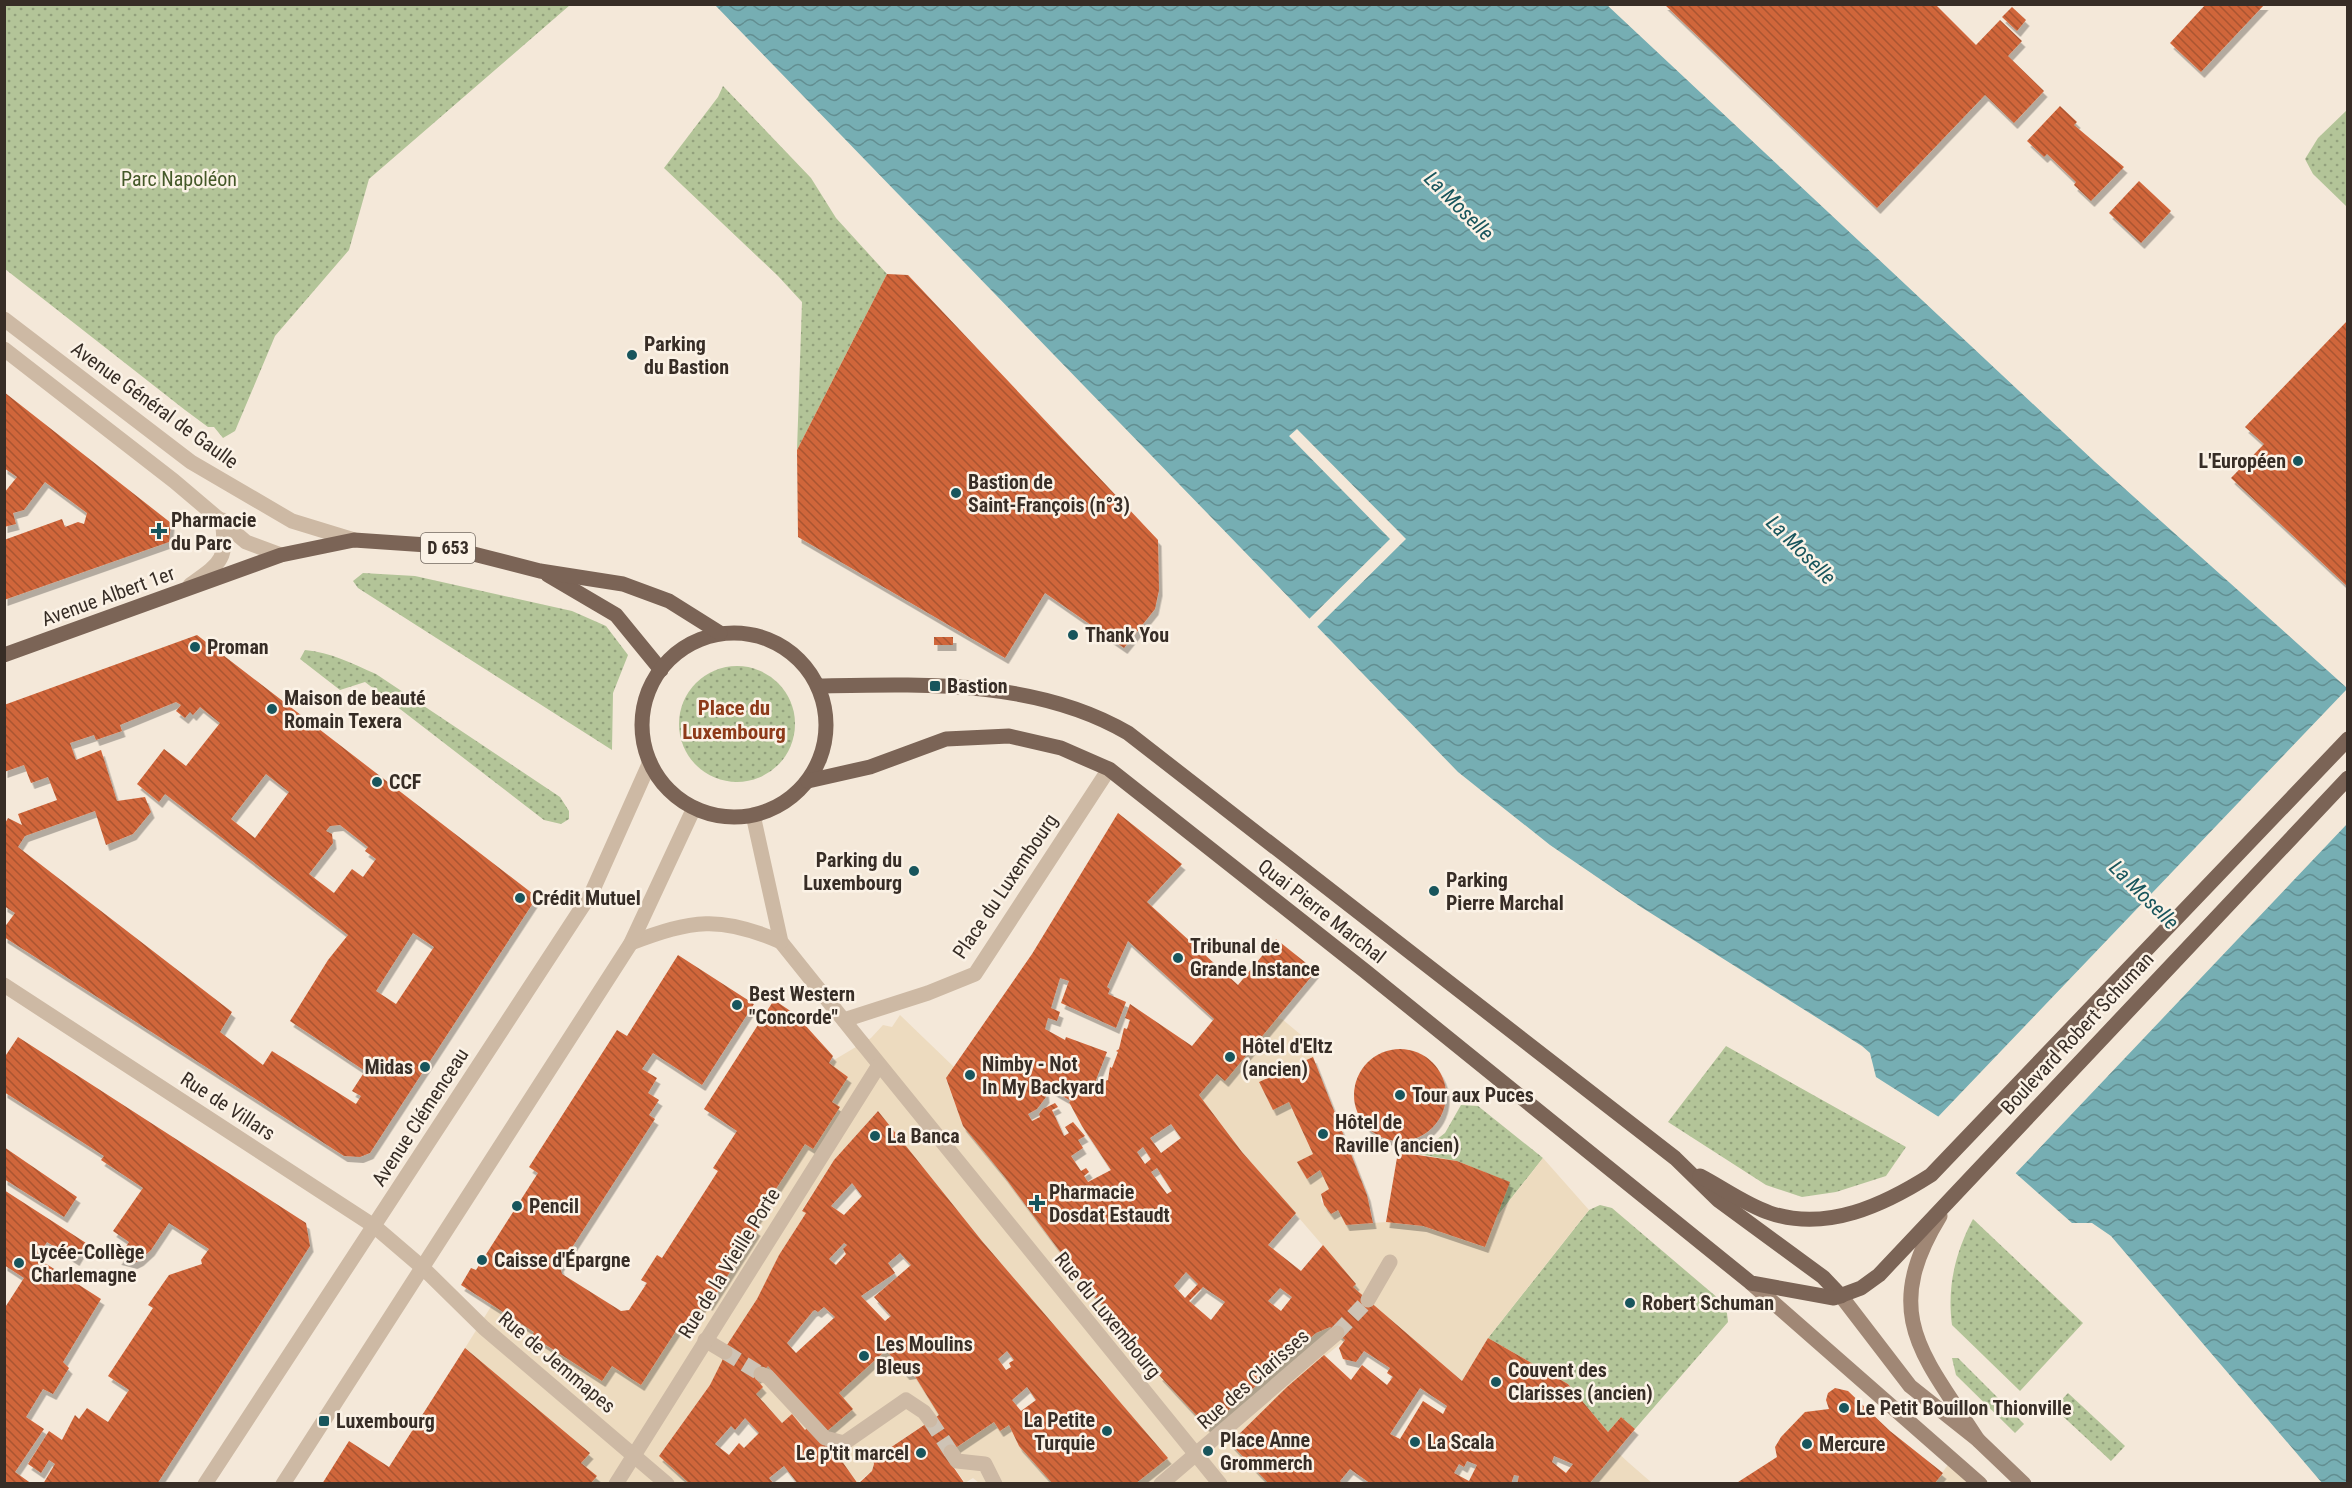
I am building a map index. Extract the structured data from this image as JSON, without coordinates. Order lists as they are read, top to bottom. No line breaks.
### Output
{"streets":{"main road":["D 653","Avenue Albert 1er","Quai Pierre Marchal","Boulevard Robert Schuman"],"street":["Avenue Général de Gaulle","Place du Luxembourg","Rue de Villars","Avenue Clémenceau","Rue de la Vieille Porte","Rue du Luxembourg","Rue de Jemmapes","Rue des Clarisses"]},"crossings":[["Avenue Général de Gaulle","Avenue Albert 1er"],["Avenue Albert 1er","Quai Pierre Marchal"],["Avenue Albert 1er","Avenue Clémenceau"],["Place du Luxembourg","Quai Pierre Marchal"],["Place du Luxembourg","Rue du Luxembourg"],["Quai Pierre Marchal","Boulevard Robert Schuman"],["Quai Pierre Marchal","Avenue Clémenceau"],["Rue de Villars","Avenue Clémenceau"],["Rue de Villars","Rue de Jemmapes"],["Rue de la Vieille Porte","Rue du Luxembourg"],["Rue de la Vieille Porte","Rue de Jemmapes"],["Rue du Luxembourg","Rue des Clarisses"]],"districts":["Place du Luxembourg"],"water":["La Moselle"],"parks":["Parc Napoléon"],"places":{"other":["Parking du Bastion","L'Européen","Bastion de Saint-François (n°3)","Thank You","Proman","Maison de beauté Romain Texera","CCF","Parking du Luxembourg","Parking Pierre Marchal","Crédit Mutuel","Tribunal de Grande Instance","Best Western \"Concorde\"","Hôtel d'Eltz (ancien)","Midas","Nimby - Not In My Backyard","Tour aux Puces","Hôtel de Raville (ancien)","La Banca","Pencil","Caisse d'Épargne","Lycée-Collège Charlemagne","Robert Schuman","Les Moulins Bleus","Couvent des Clarisses (ancien)","Le Petit Bouillon Thionville","La Petite Turquie","La Scala","Mercure","Place Anne Grommerch","Le p'tit marcel"],"health":["Pharmacie du Parc","Pharmacie Dosdat Estaudt"],"transit":["Bastion","Luxembourg"]}}
